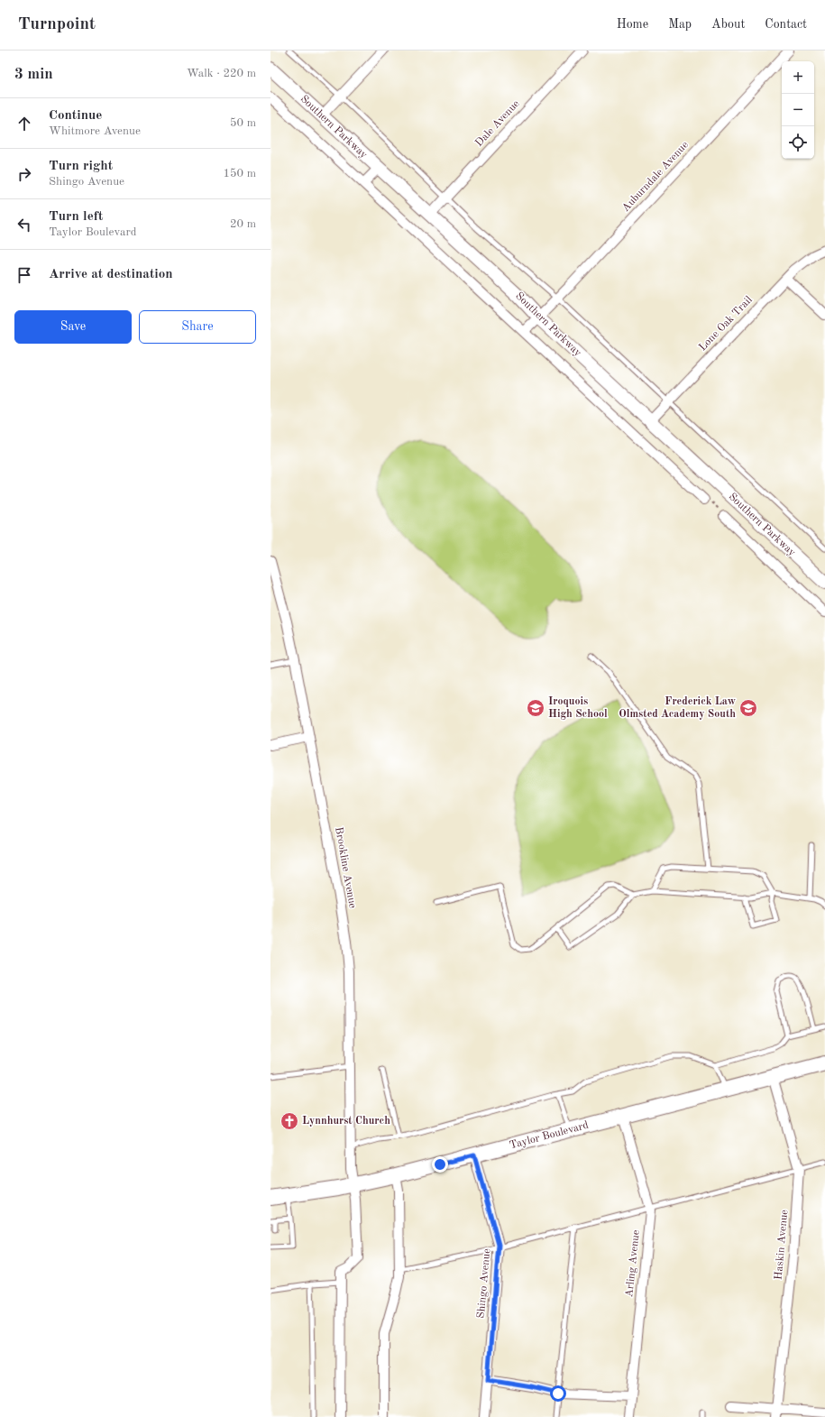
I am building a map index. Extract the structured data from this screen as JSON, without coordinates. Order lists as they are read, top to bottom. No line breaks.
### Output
{"streets":{"main road":["Southern Parkway","Taylor Boulevard"],"street":["Dale Avenue","Auburndale Avenue","Lone Oak Trail","Brookline Avenue","Haskin Avenue","Arling Avenue","Shingo Avenue"]},"crossings":[["Dale Avenue","Southern Parkway"],["Southern Parkway","Auburndale Avenue"],["Southern Parkway","Lone Oak Trail"],["Brookline Avenue","Taylor Boulevard"],["Taylor Boulevard","Haskin Avenue"],["Taylor Boulevard","Arling Avenue"],["Taylor Boulevard","Shingo Avenue"]],"places":{"school or university":["Iroquois High School","Frederick Law Olmsted Academy South"],"church":["Lynnhurst Church"]},"page":{"header":"Turnpoint","nav":["Home","Map","About","Contact"],"heading":["3 min","Walk · 220 m"],"map_buttons":["+","−"],"list":[["Continue","Whitmore Avenue","50 m"],["Turn right","Shingo Avenue","150 m"],["Turn left","Taylor Boulevard","20 m"],"Arrive at destination"],"buttons":["Save","Share"]}}
